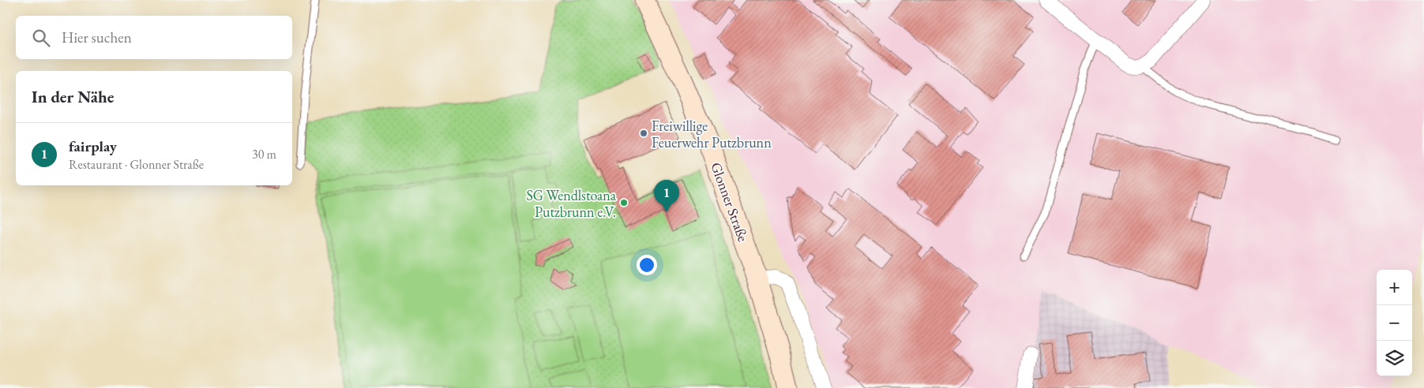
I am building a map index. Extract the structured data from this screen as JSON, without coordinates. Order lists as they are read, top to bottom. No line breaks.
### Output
{"streets":{"street":["Glonner Straße"]},"places":["Freiwillige Feuerwehr Putzbrunn","SG Wendlstoana Putzbrunn e.V."],"page":{"search":"Hier suchen","heading":"In der Nähe","list":[{"mark":"1","name":"fairplay","note":"Restaurant · Glonner Straße","value":"30 m"}],"pins":"1","map_buttons":["+","−"]}}
